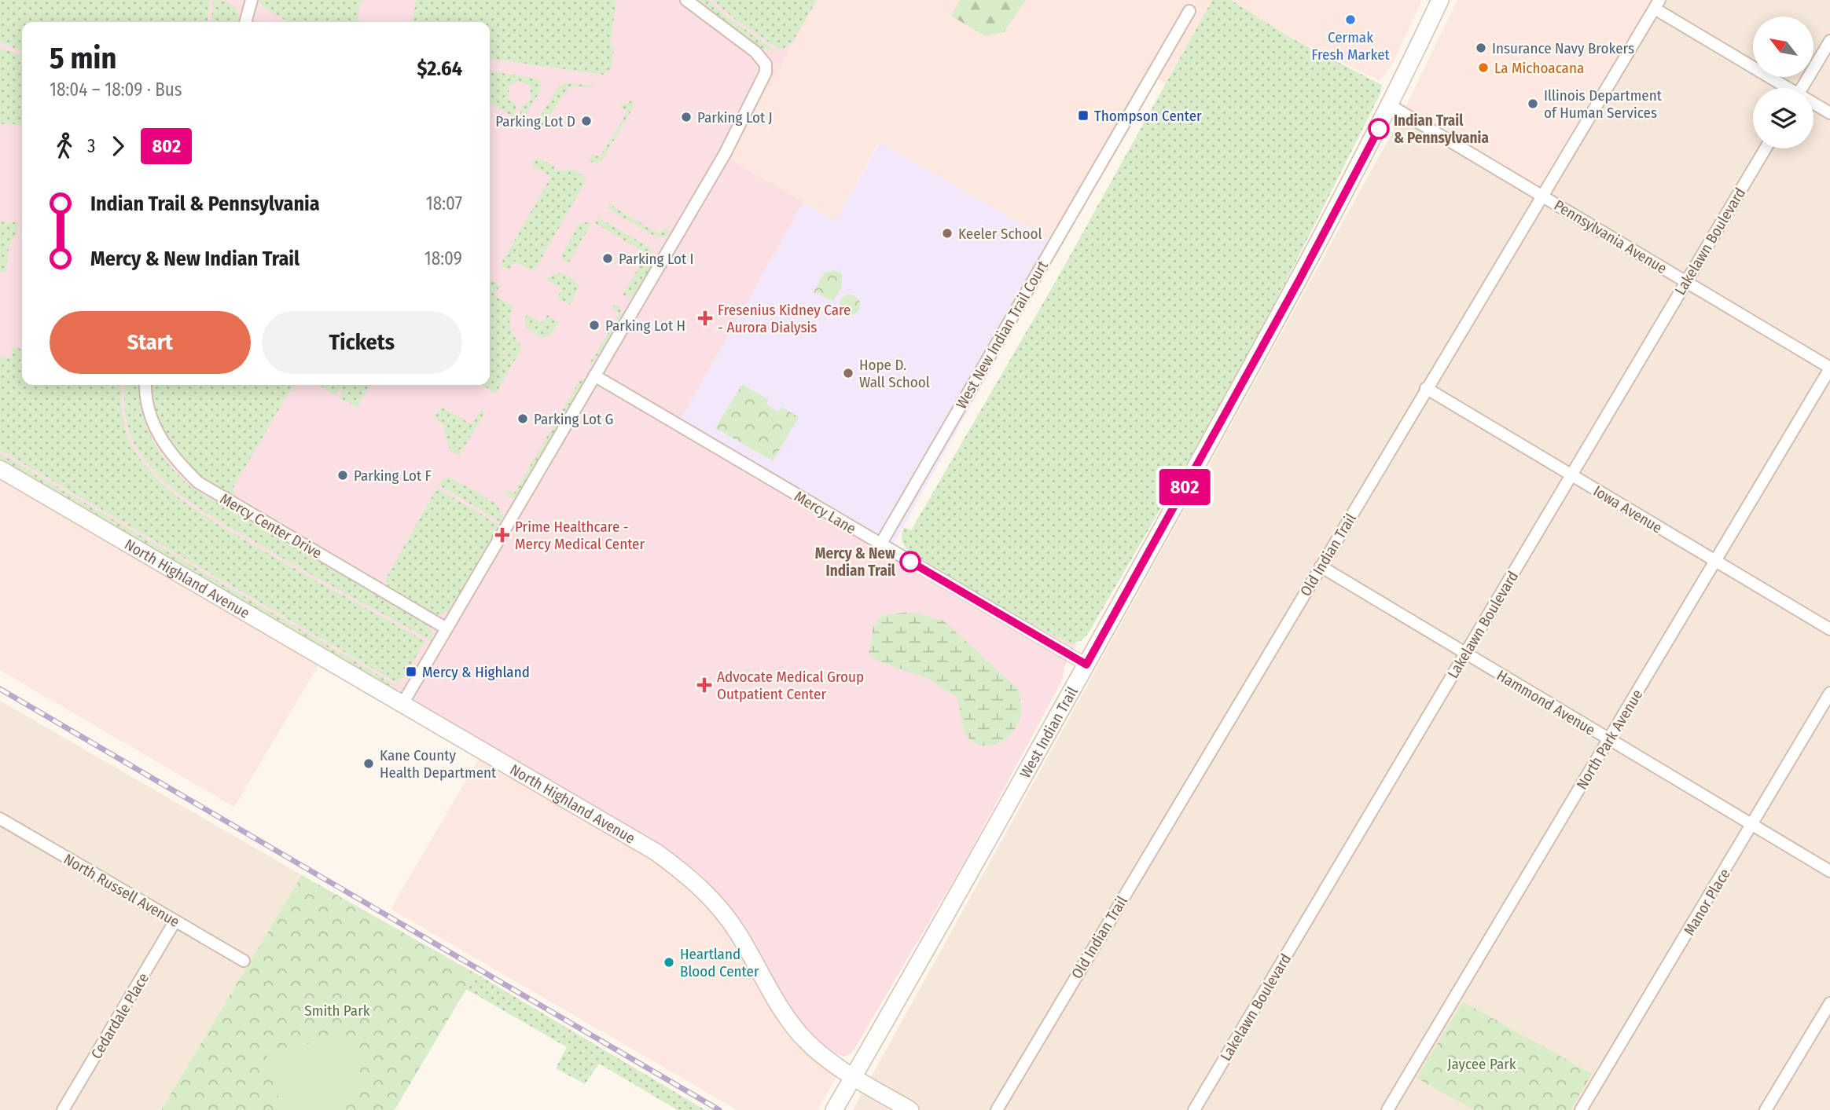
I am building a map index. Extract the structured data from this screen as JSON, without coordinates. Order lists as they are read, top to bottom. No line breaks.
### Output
{"streets":{"main road":["North Highland Avenue","West Indian Trail"],"street":["Pennsylvania Avenue","Lakelawn Boulevard","West New Indian Trail Court","Iowa Avenue","Mercy Lane","Mercy Center Drive","Old Indian Trail","Hammond Avenue","North Park Avenue","North Russell Avenue","Manor Place","Cedardale Place"]},"crossings":[["Pennsylvania Avenue","Lakelawn Boulevard"],["Pennsylvania Avenue","Old Indian Trail"],["Pennsylvania Avenue","West Indian Trail"],["Pennsylvania Avenue","North Park Avenue"],["Lakelawn Boulevard","Iowa Avenue"],["Lakelawn Boulevard","Hammond Avenue"],["West New Indian Trail Court","Mercy Lane"],["Iowa Avenue","Old Indian Trail"],["Iowa Avenue","North Park Avenue"],["Mercy Lane","West Indian Trail"],["Old Indian Trail","Hammond Avenue"],["North Highland Avenue","West Indian Trail"],["Hammond Avenue","North Park Avenue"],["Hammond Avenue","Manor Place"],["North Russell Avenue","Cedardale Place"]],"parks":["Smith Park","Jaycee Park"],"places":{"other":["Cermak Fresh Market","Insurance Navy Brokers","La Michoacana","Illinois Department of Human Services","Parking Lot J","Parking Lot D","Indian Trail & Pennsylvania","Keeler School","Parking Lot I","Parking Lot H","Hope D. Wall School","Parking Lot G","Parking Lot F","Mercy & New Indian Trail","Kane County Health Department","Heartland Blood Center"],"transit":["Thompson Center","Mercy & Highland"],"health":["Fresenius Kidney Care - Aurora Dialysis","Prime Healthcare - Mercy Medical Center","Advocate Medical Group Outpatient Center"]},"lines":["bus line 802"],"north":"top left","page":{"on_map":"802","heading":["5 min","18:04 – 18:09 · Bus","$2.64"],"legs":["3","802"],"list":[{"name":"Indian Trail & Pennsylvania","value":"18:07"},{"name":"Mercy & New Indian Trail","value":"18:09"}],"buttons":["Start","Tickets"]}}
